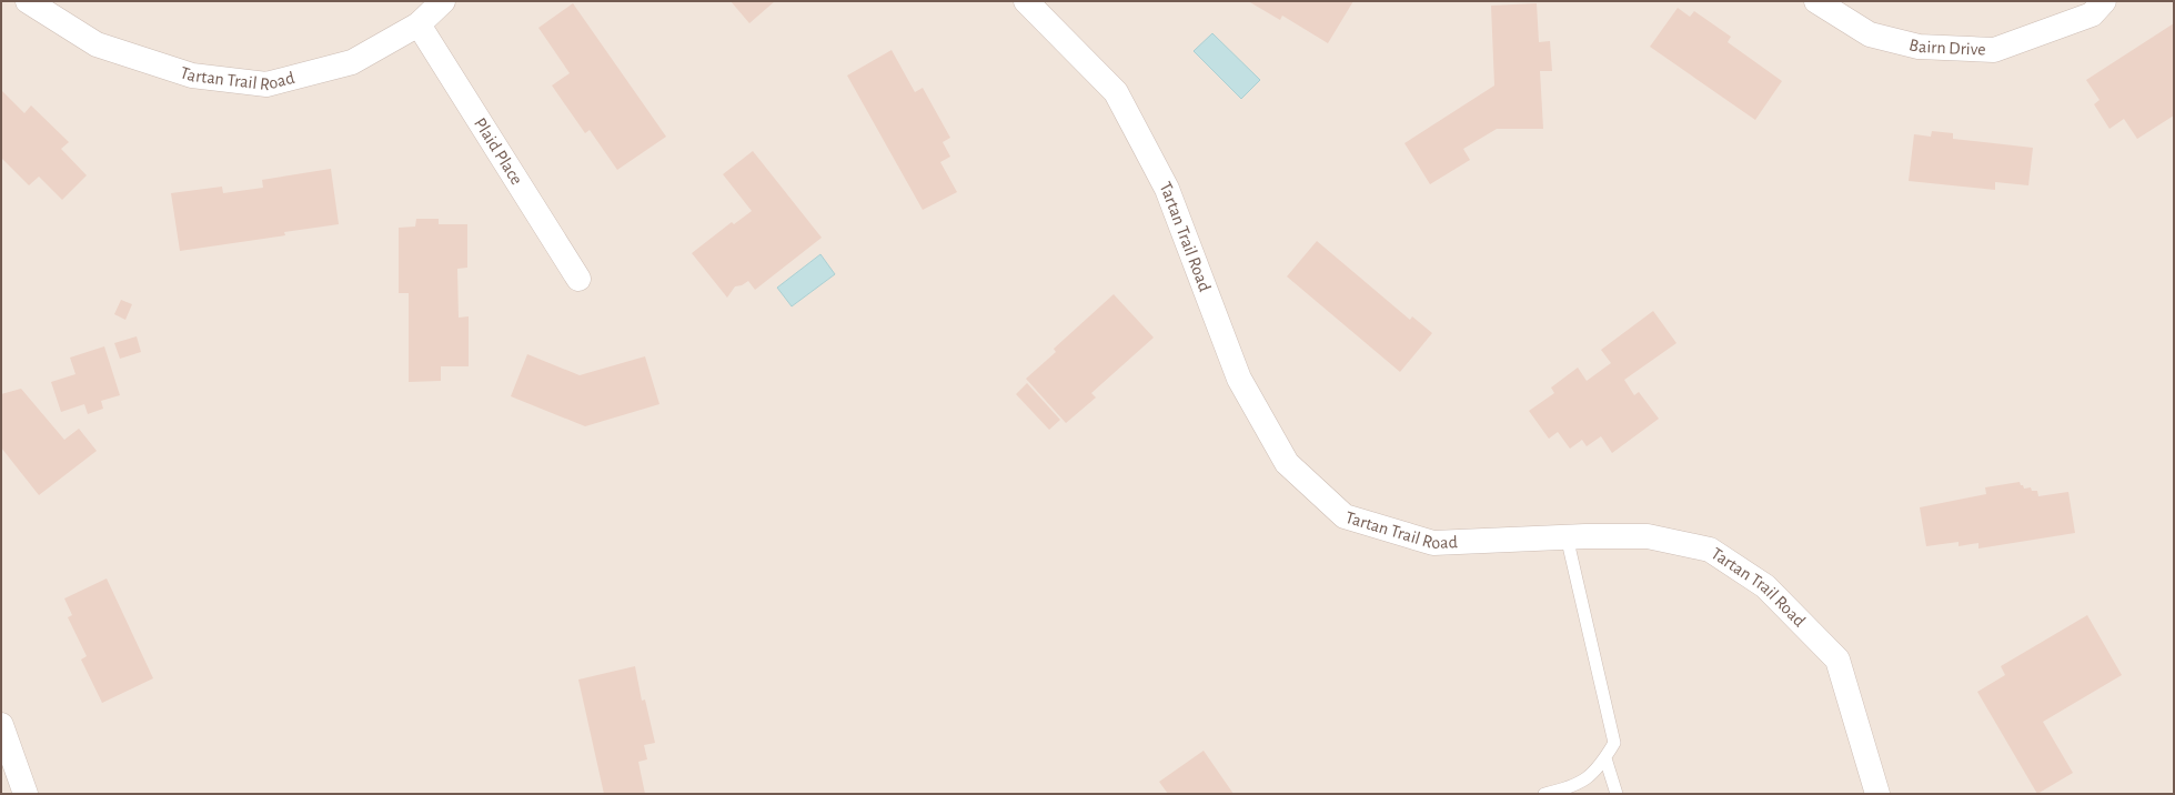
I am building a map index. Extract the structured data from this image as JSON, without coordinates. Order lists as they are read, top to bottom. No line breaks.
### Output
{"streets":{"street":["Bairn Drive","Tartan Trail Road","Plaid Place"]},"crossings":[["Tartan Trail Road","Plaid Place"]]}
